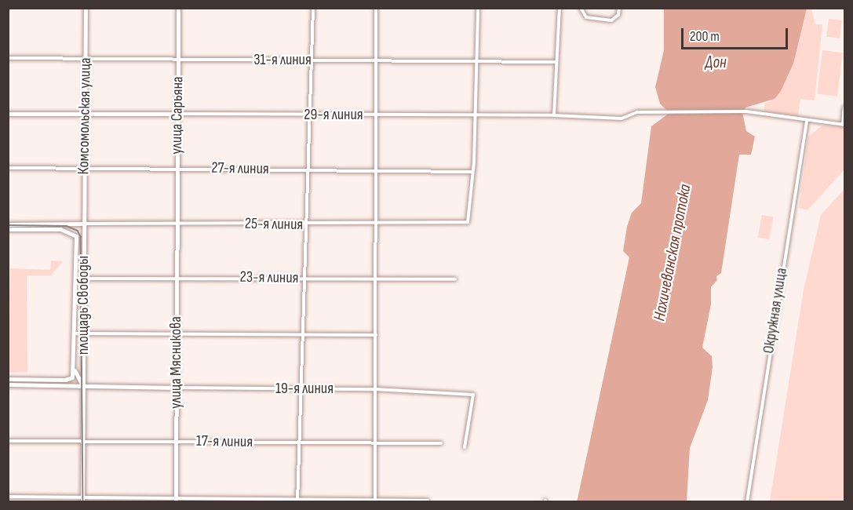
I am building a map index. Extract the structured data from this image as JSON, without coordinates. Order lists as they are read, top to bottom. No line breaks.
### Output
{"streets":{"main road":["29-я линия","улица Сарьяна","Комсомольская улица","площадь Свободы","улица Мясникова","19-я линия"],"street":["31-я линия","27-я линия","25-я линия","23-я линия","Окружная улица","17-я линия"]},"crossings":[["31-я линия","улица Сарьяна"],["31-я линия","Комсомольская улица"],["29-я линия","улица Сарьяна"],["29-я линия","Комсомольская улица"],["29-я линия","Окружная улица"],["улица Сарьяна","27-я линия"],["улица Сарьяна","25-я линия"],["улица Сарьяна","улица Мясникова"],["Комсомольская улица","27-я линия"],["Комсомольская улица","25-я линия"],["Комсомольская улица","площадь Свободы"],["27-я линия","25-я линия"],["25-я линия","площадь Свободы"],["25-я линия","улица Мясникова"],["23-я линия","площадь Свободы"],["23-я линия","улица Мясникова"],["площадь Свободы","19-я линия"],["площадь Свободы","17-я линия"],["улица Мясникова","19-я линия"],["улица Мясникова","17-я линия"]],"water":["Дон","Нахичеванская протока"],"scale_bar":"200 m"}
